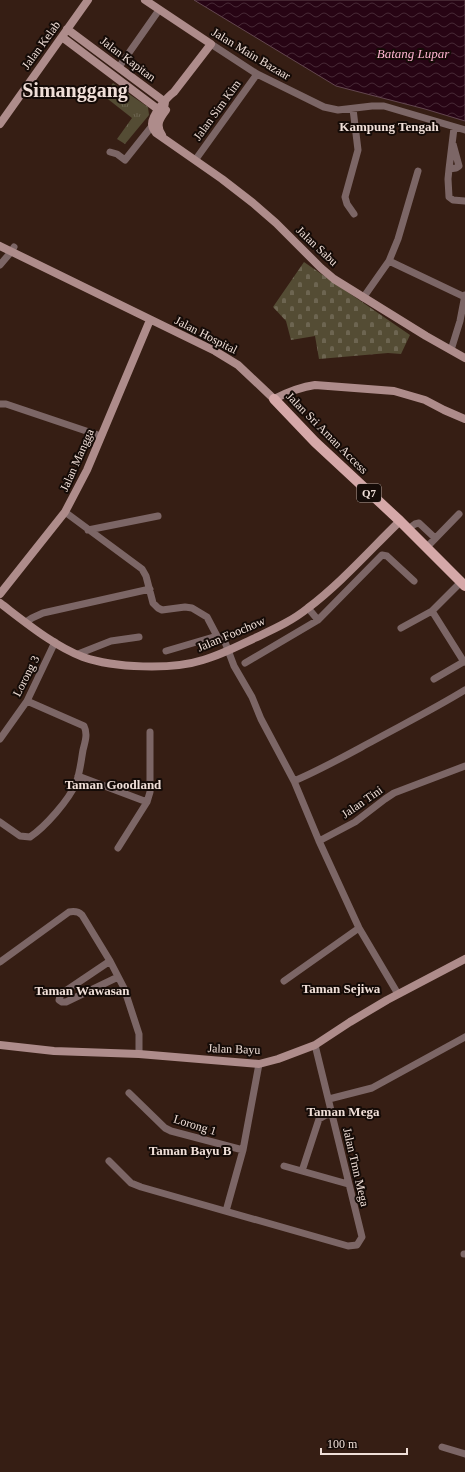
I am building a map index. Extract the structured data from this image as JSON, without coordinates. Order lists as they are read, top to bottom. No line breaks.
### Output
{"streets":{"main road":["Jalan Sri Aman Access","Q7"],"street":["Jalan Kelab","Jalan Main Bazaar","Jalan Kapitan","Jalan Sim Kim","Jalan Sabu","Jalan Hospital","Jalan Mangga","Jalan Foochow","Lorong 3","Jalan Tini","Jalan Bayu","Lorong 1","Jalan Tmn Mega"]},"crossings":[["Jalan Kelab","Jalan Kapitan"],["Jalan Main Bazaar","Jalan Sim Kim"],["Jalan Sim Kim","Jalan Sabu"],["Jalan Hospital","Jalan Sri Aman Access"],["Jalan Hospital","Jalan Mangga"],["Jalan Sri Aman Access","Jalan Foochow"],["Jalan Foochow","Lorong 3"],["Jalan Bayu","Jalan Tmn Mega"]],"districts":["Simanggang","Kampung Tengah","Taman Goodland","Taman Sejiwa","Taman Wawasan","Taman Mega","Taman Bayu B"],"water":["Batang Lupar"],"scale_bar":"100 m"}
